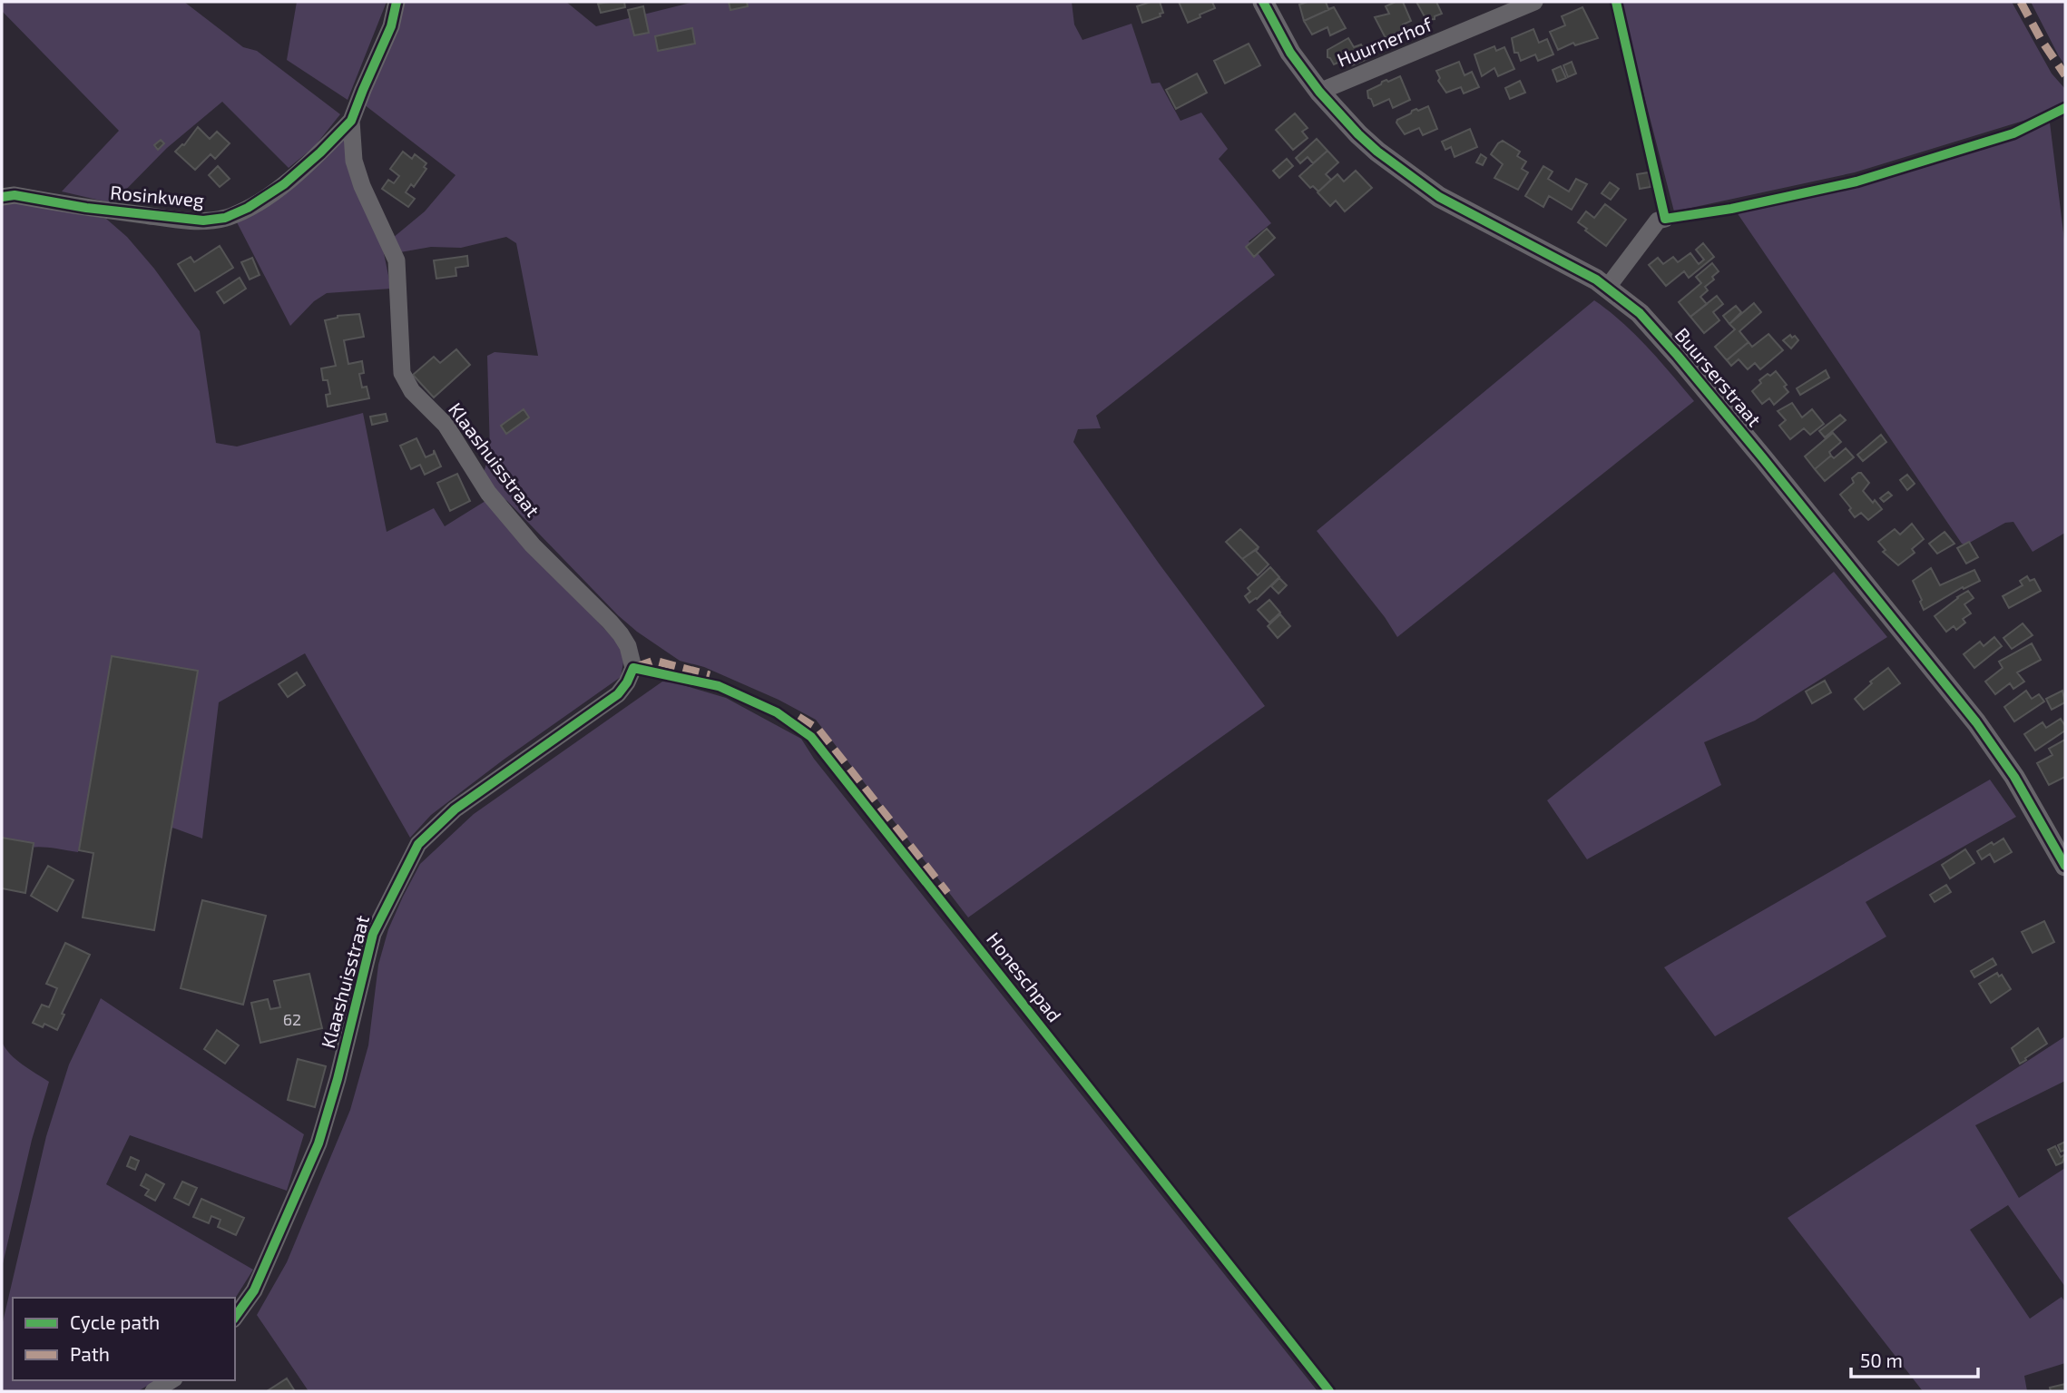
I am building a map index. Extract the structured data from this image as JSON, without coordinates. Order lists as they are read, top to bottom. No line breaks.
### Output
{"streets":{"main road":["Buurserstraat"],"street":["Huurnerhof","Rosinkweg","Klaashuisstraat"],"cycle path":["Honeschpad"]},"crossings":[["Huurnerhof","Buurserstraat"],["Rosinkweg","Klaashuisstraat"]],"house_numbers":["62"],"legend":["Cycle path","Path"],"scale_bar":"50 m"}
